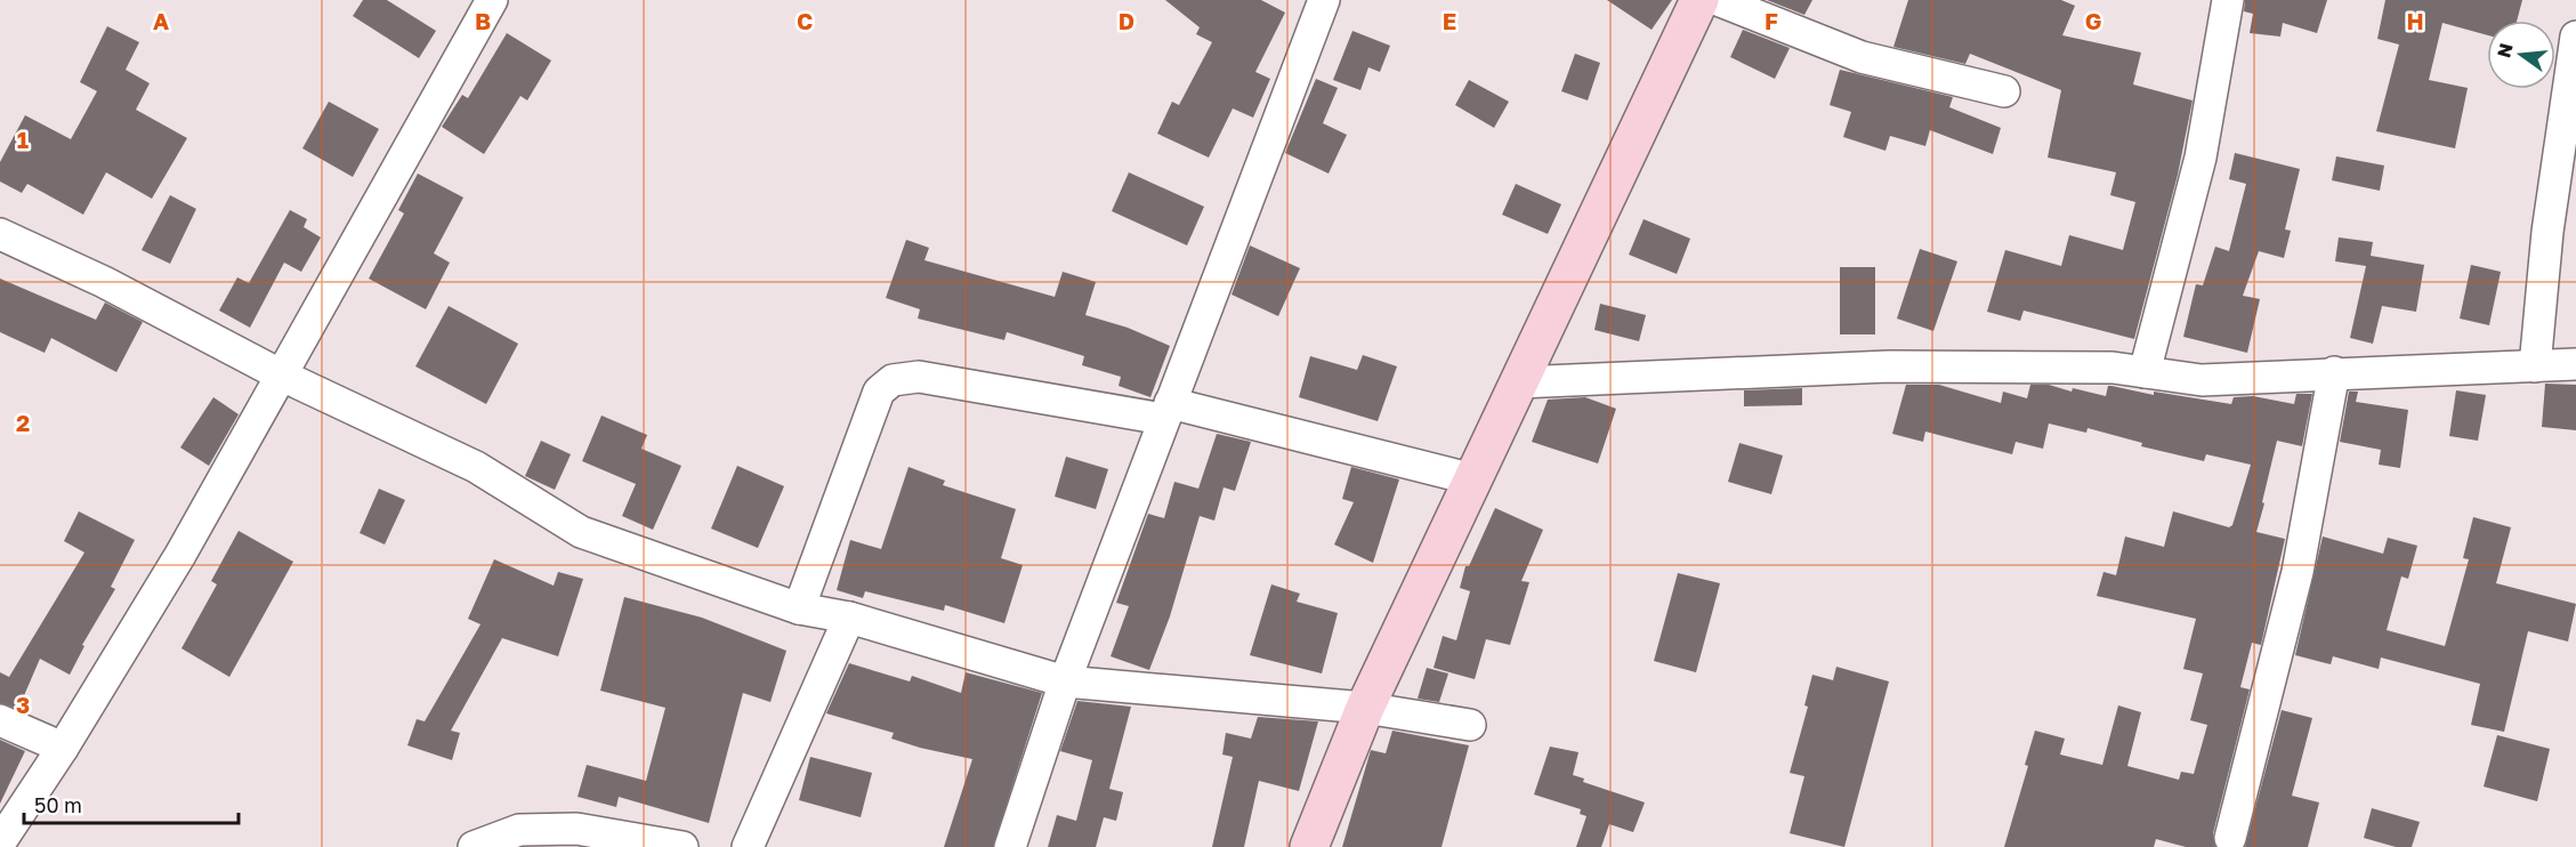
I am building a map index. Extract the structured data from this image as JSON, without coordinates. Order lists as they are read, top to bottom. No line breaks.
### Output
{"scale_bar":"50 m","north":"left","grid":{"columns":["A","B","C","D","E","F","G","H"],"rows":["1","2","3"]}}
